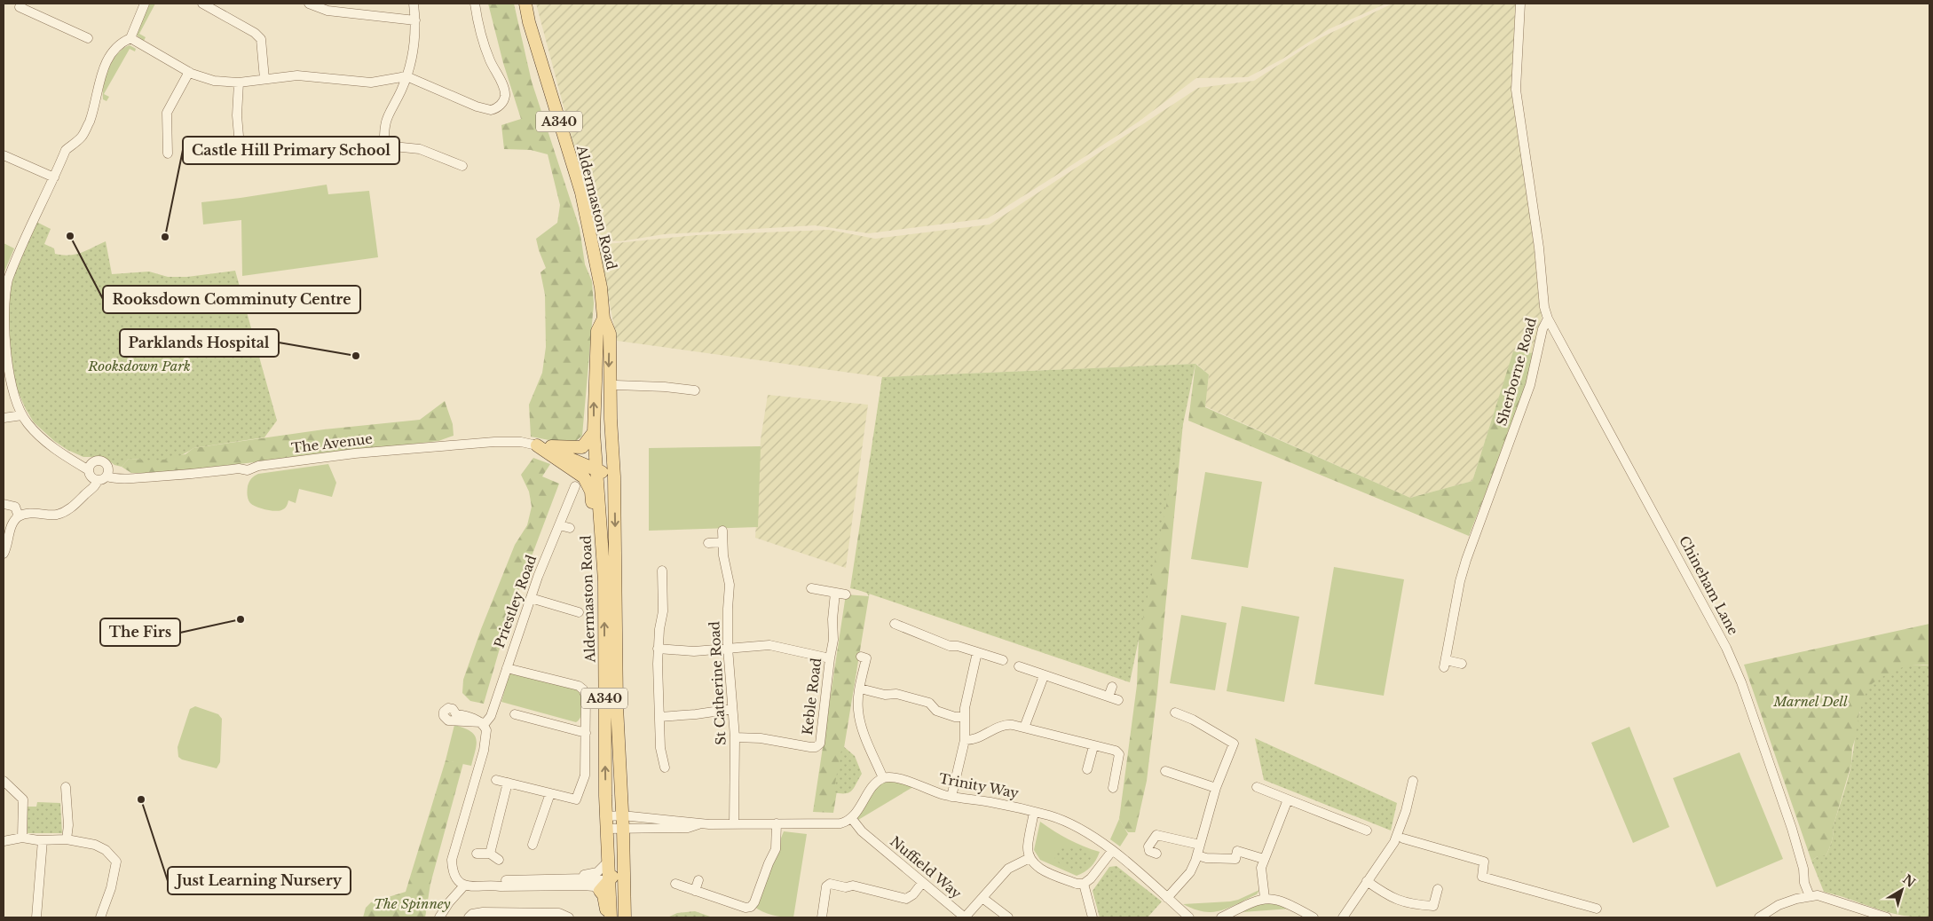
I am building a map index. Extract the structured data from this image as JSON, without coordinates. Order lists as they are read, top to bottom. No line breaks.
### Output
{"streets":{"main road":["A340","Aldermaston Road"],"street":["Sherborne Road","The Avenue","Chineham Lane","Priestley Road","St Catherine Road","Keble Road","Trinity Way","Nuffield Way"]},"crossings":[["A340","Aldermaston Road"],["A340","Priestley Road"],["Sherborne Road","Chineham Lane"],["St Catherine Road","Keble Road"]],"parks":["Rooksdown Park","Marnel Dell","The Spinney"],"places":["Rooksdown Comminuty Centre","Castle Hill Primary School","Parklands Hospital","The Firs","Just Learning Nursery"],"north":"top right"}
